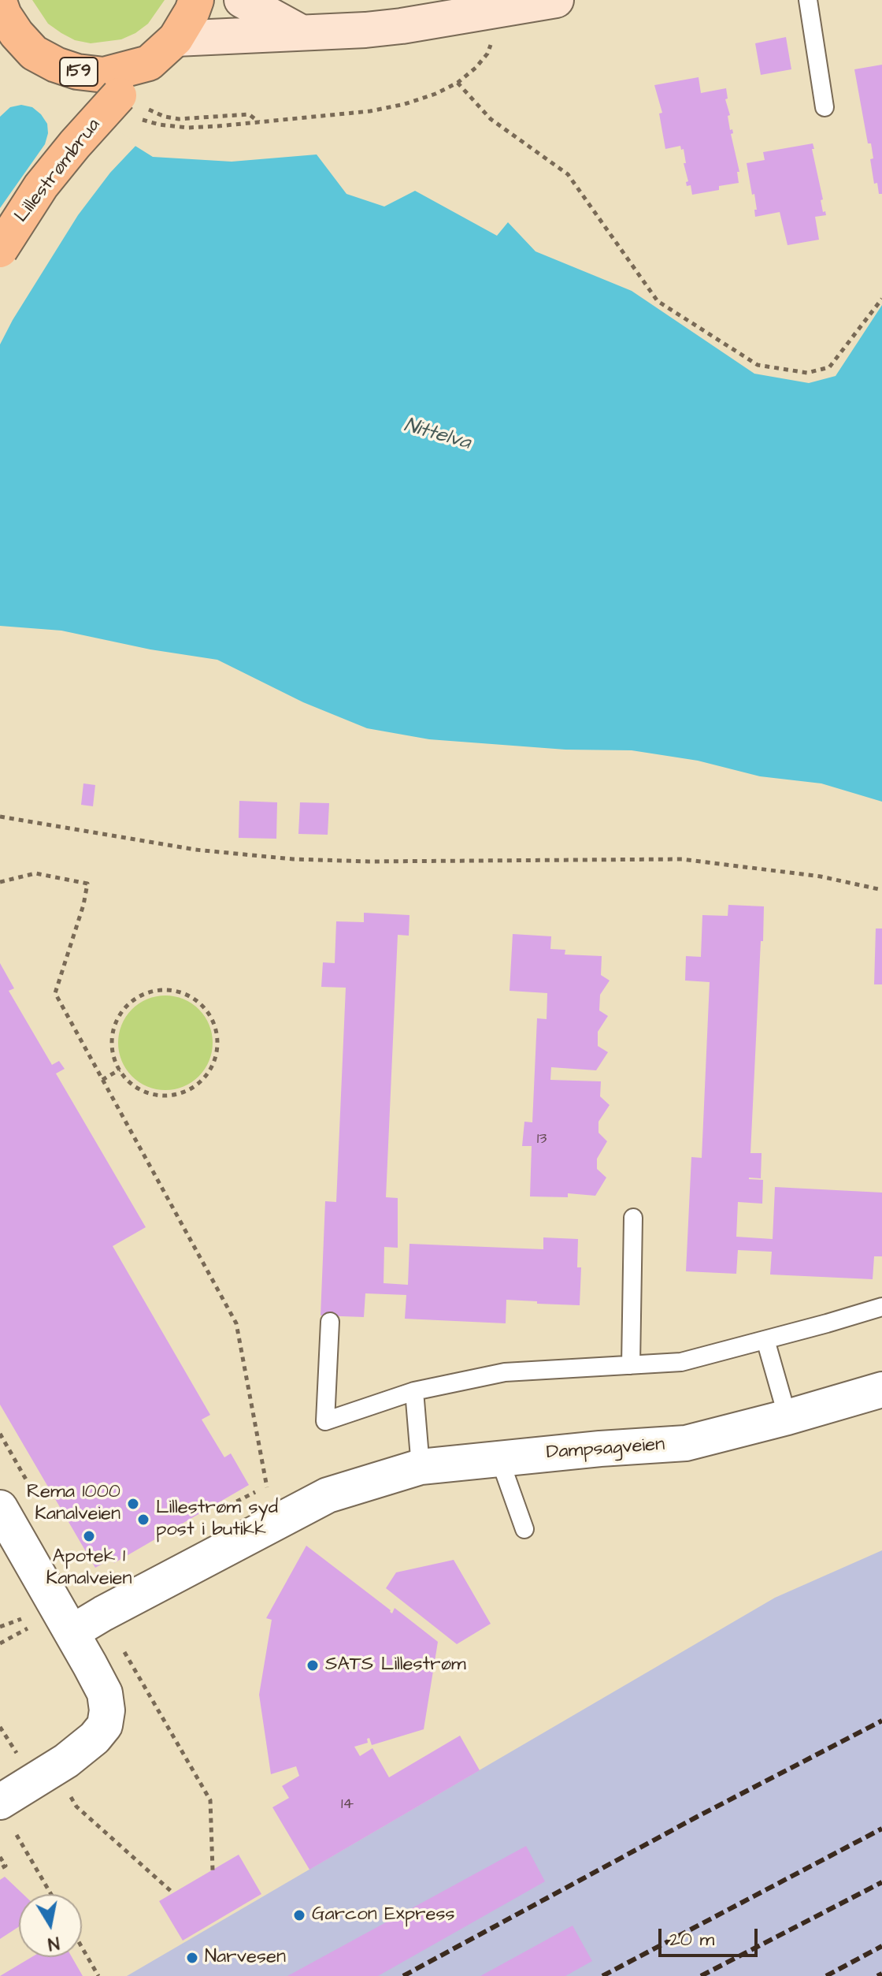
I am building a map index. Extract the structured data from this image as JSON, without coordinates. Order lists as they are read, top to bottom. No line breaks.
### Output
{"streets":{"highway":["159","Lillestrømbrua"],"street":["Dampsagveien"]},"crossings":[["159","Lillestrømbrua"]],"water":["Nittelva"],"places":["Rema 1000 Kanalveien","Lillestrøm syd post i butikk","Apotek 1 Kanalveien","SATS Lillestrøm","Garcon Express","Narvesen"],"house_numbers":["13","14"],"scale_bar":"20 m","north":"bottom"}
